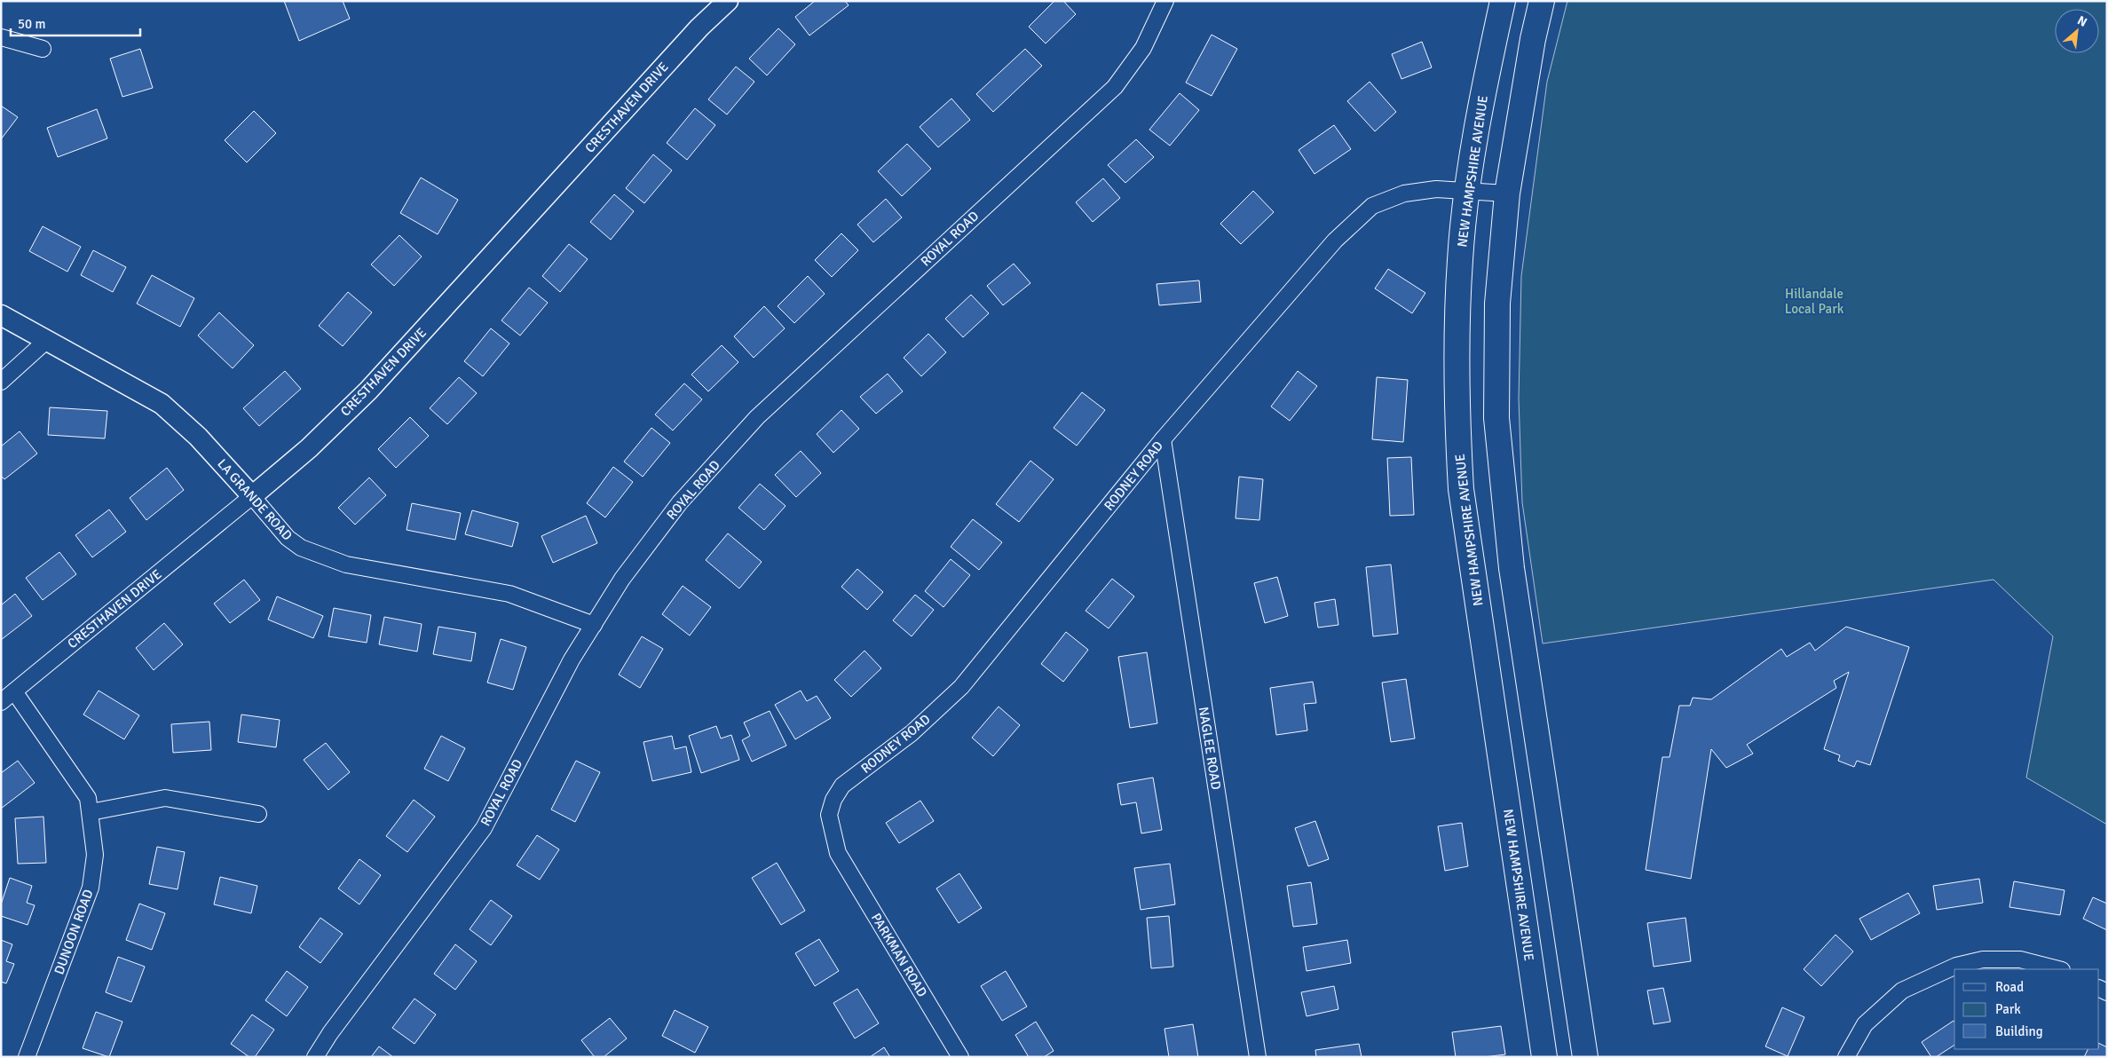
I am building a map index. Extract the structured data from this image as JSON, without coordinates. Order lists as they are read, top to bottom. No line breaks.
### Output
{"streets":{"main road":["NEW HAMPSHIRE AVENUE"],"street":["CRESTHAVEN DRIVE","ROYAL ROAD","RODNEY ROAD","LA GRANDE ROAD","NAGLEE ROAD","DUNOON ROAD","PARKMAN ROAD"]},"crossings":[["CRESTHAVEN DRIVE","LA GRANDE ROAD"],["CRESTHAVEN DRIVE","DUNOON ROAD"],["NEW HAMPSHIRE AVENUE","RODNEY ROAD"],["ROYAL ROAD","LA GRANDE ROAD"],["RODNEY ROAD","NAGLEE ROAD"],["RODNEY ROAD","PARKMAN ROAD"]],"parks":["Hillandale Local Park"],"legend":["Road","Park","Building"],"scale_bar":"50 m","north":"top right"}
